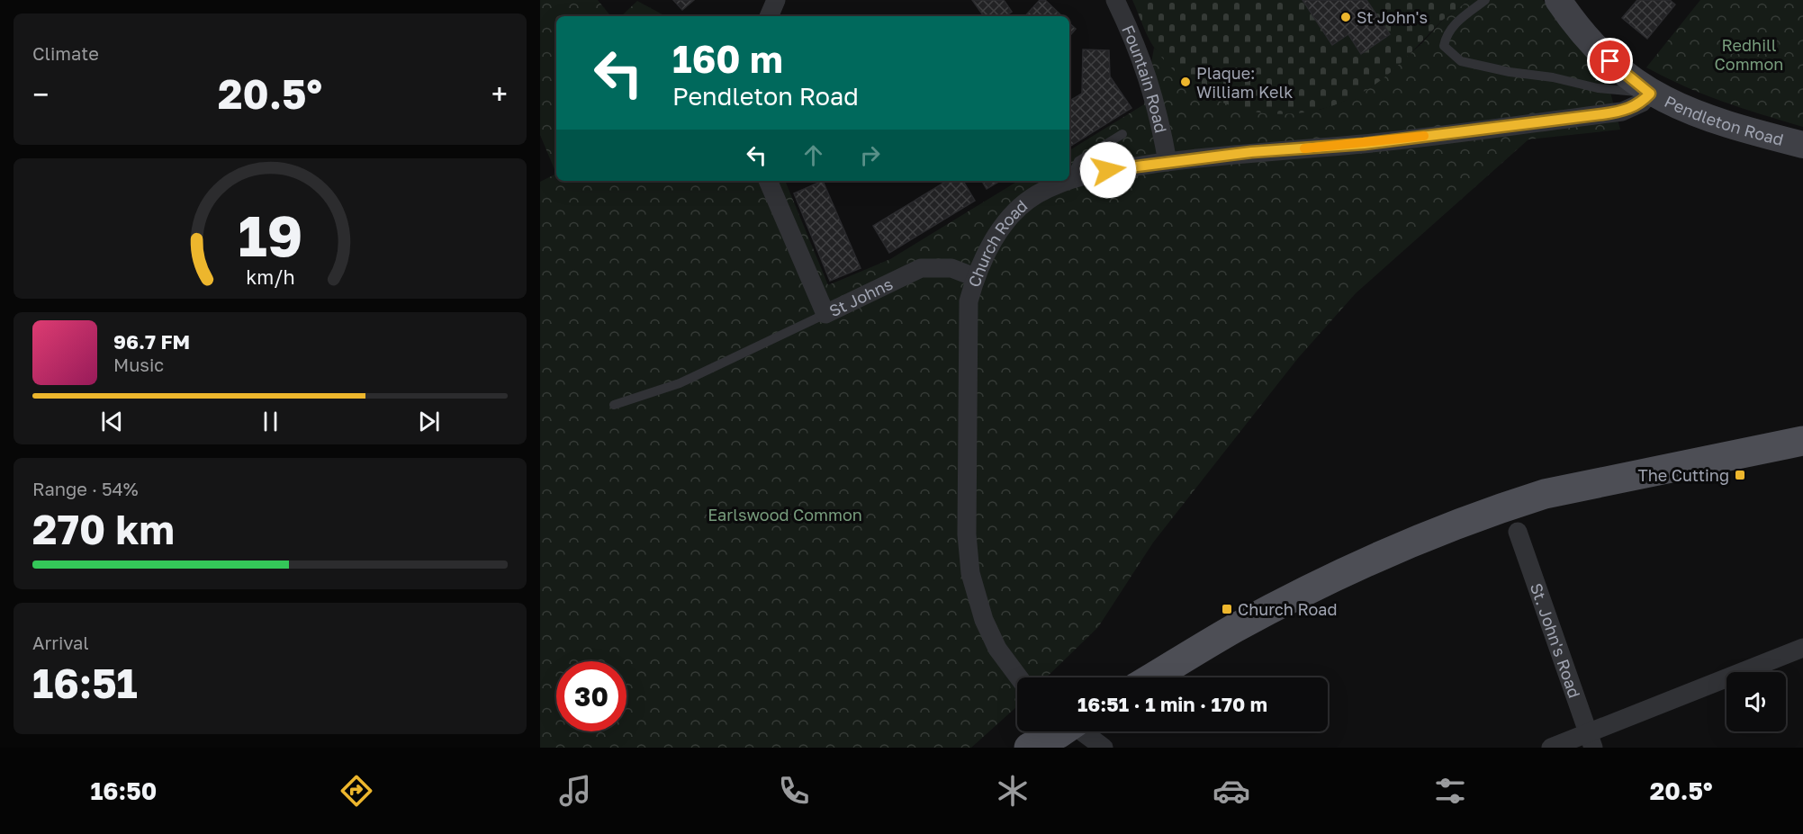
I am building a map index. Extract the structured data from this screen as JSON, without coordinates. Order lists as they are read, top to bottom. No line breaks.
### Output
{"streets":{"street":["Fountain Road","Pendleton Road","Church Road","St Johns","St. John's Road"]},"crossings":[["Fountain Road","Church Road"],["Pendleton Road","Church Road"],["Church Road","St Johns"]],"parks":["Redhill Common","Earlswood Common"],"places":{"other":["St John's","Plaque: William Kelk"],"transit":["The Cutting","Church Road"]},"page":{"tile":["Climate",["Range · 54%","270 km"],["Arrival","16:51"]],"turn":["160 m","Pendleton Road"],"heat":["−","20.5°","+"],"song":["96.7 FM","Music"],"limit":"30","trip":"16:51 · 1 min · 170 m","tabs":["16:50","20.5°"],"gauge":["19","km/h"]}}
